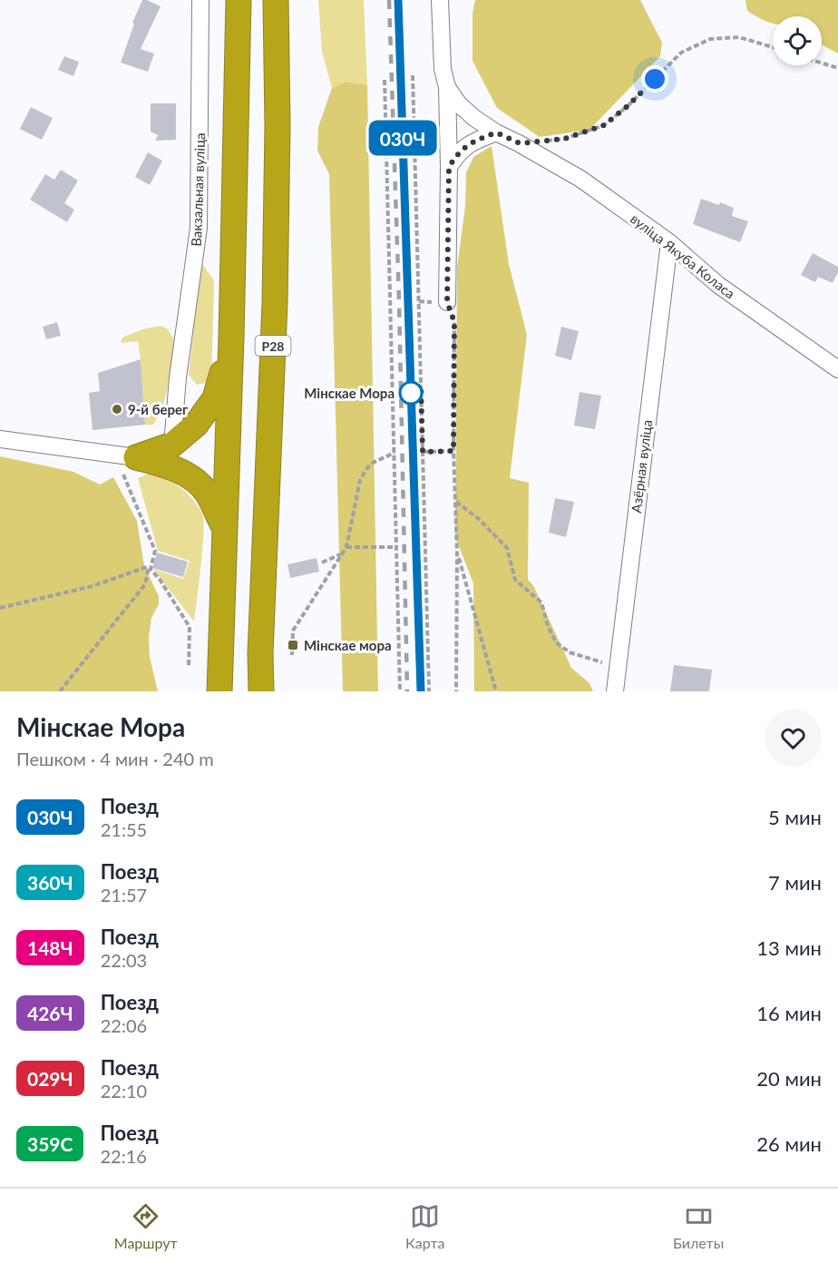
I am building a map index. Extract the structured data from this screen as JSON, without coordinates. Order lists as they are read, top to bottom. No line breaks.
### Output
{"streets":{"highway":["Р28"],"street":["Вакзальная вуліца","вуліца Якуба Коласа","Азёрная вуліца"]},"crossings":[["вуліца Якуба Коласа","Азёрная вуліца"]],"places":{"other":["Мінскае Мора","9-й берег"],"transit":["Мінскае мора"]},"page":{"on_map":"030Ч","heading":["Мінскае Мора","Пешком · 4 мин · 240 m"],"list":[{"mark":"030Ч","name":"Поезд","note":"21:55","value":"5 мин"},{"mark":"360Ч","name":"Поезд","note":"21:57","value":"7 мин"},{"mark":"148Ч","name":"Поезд","note":"22:03","value":"13 мин"},{"mark":"426Ч","name":"Поезд","note":"22:06","value":"16 мин"},{"mark":"029Ч","name":"Поезд","note":"22:10","value":"20 мин"},{"mark":"359С","name":"Поезд","note":"22:16","value":"26 мин"}],"tabs":["Маршрут","Карта","Билеты"]}}
